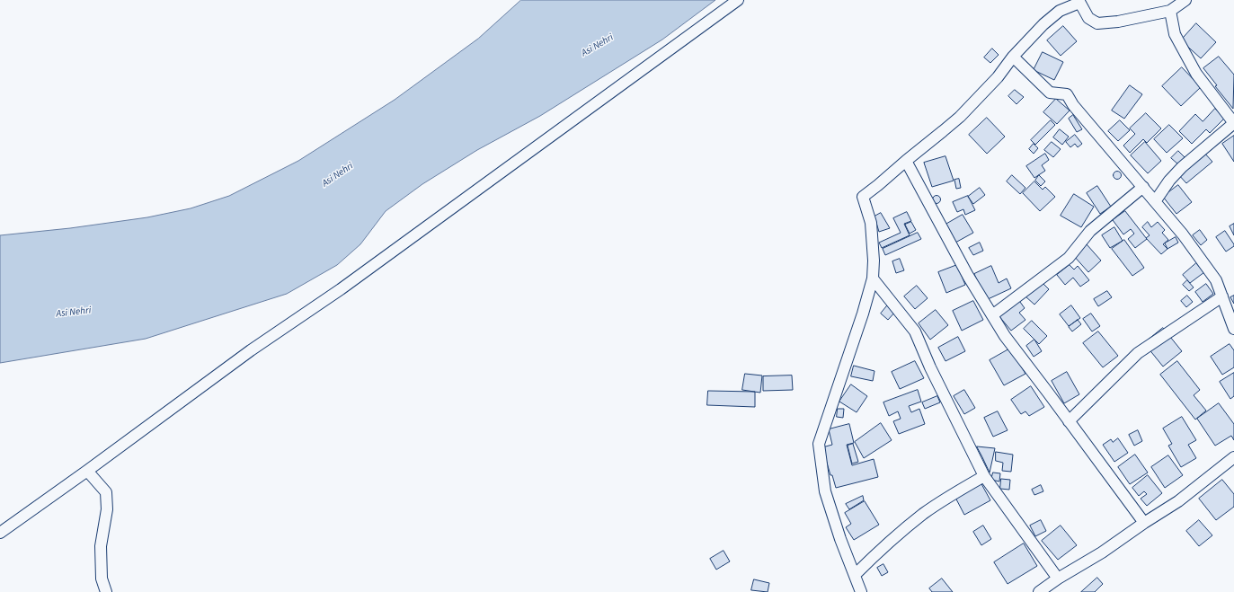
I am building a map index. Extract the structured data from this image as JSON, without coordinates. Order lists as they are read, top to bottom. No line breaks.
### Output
{"water":["Asi Nehri"]}
